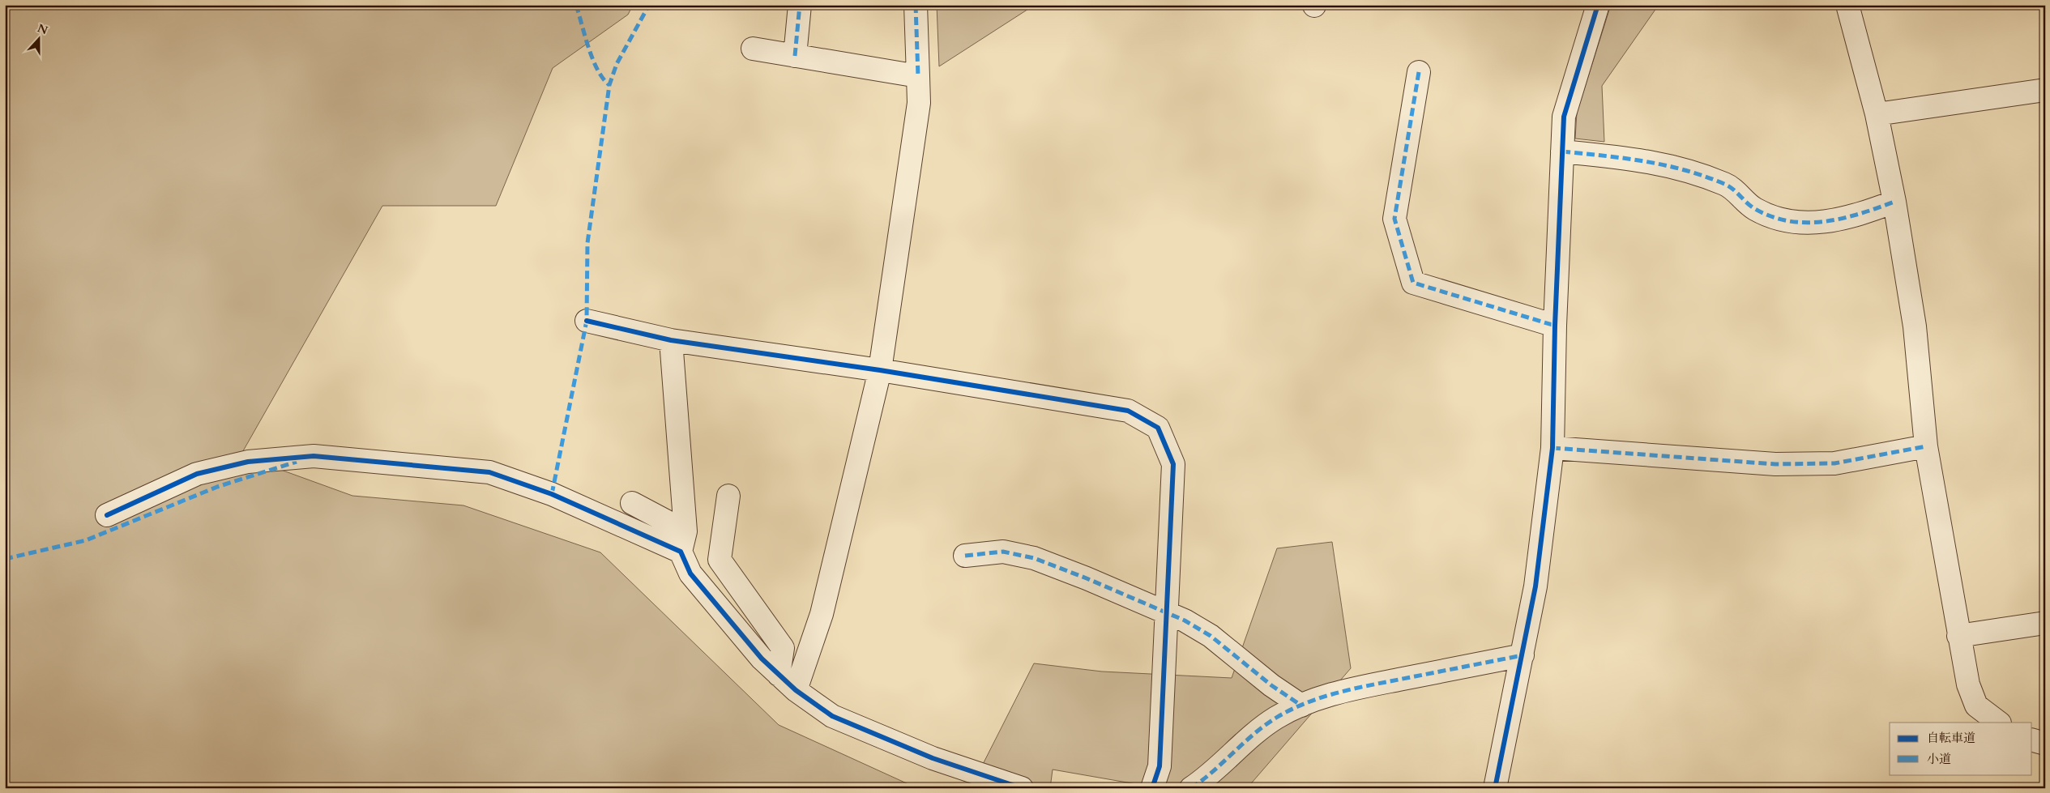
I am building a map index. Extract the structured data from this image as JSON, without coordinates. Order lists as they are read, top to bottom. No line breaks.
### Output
{"legend":["自転車道","小道"],"north":"top"}
